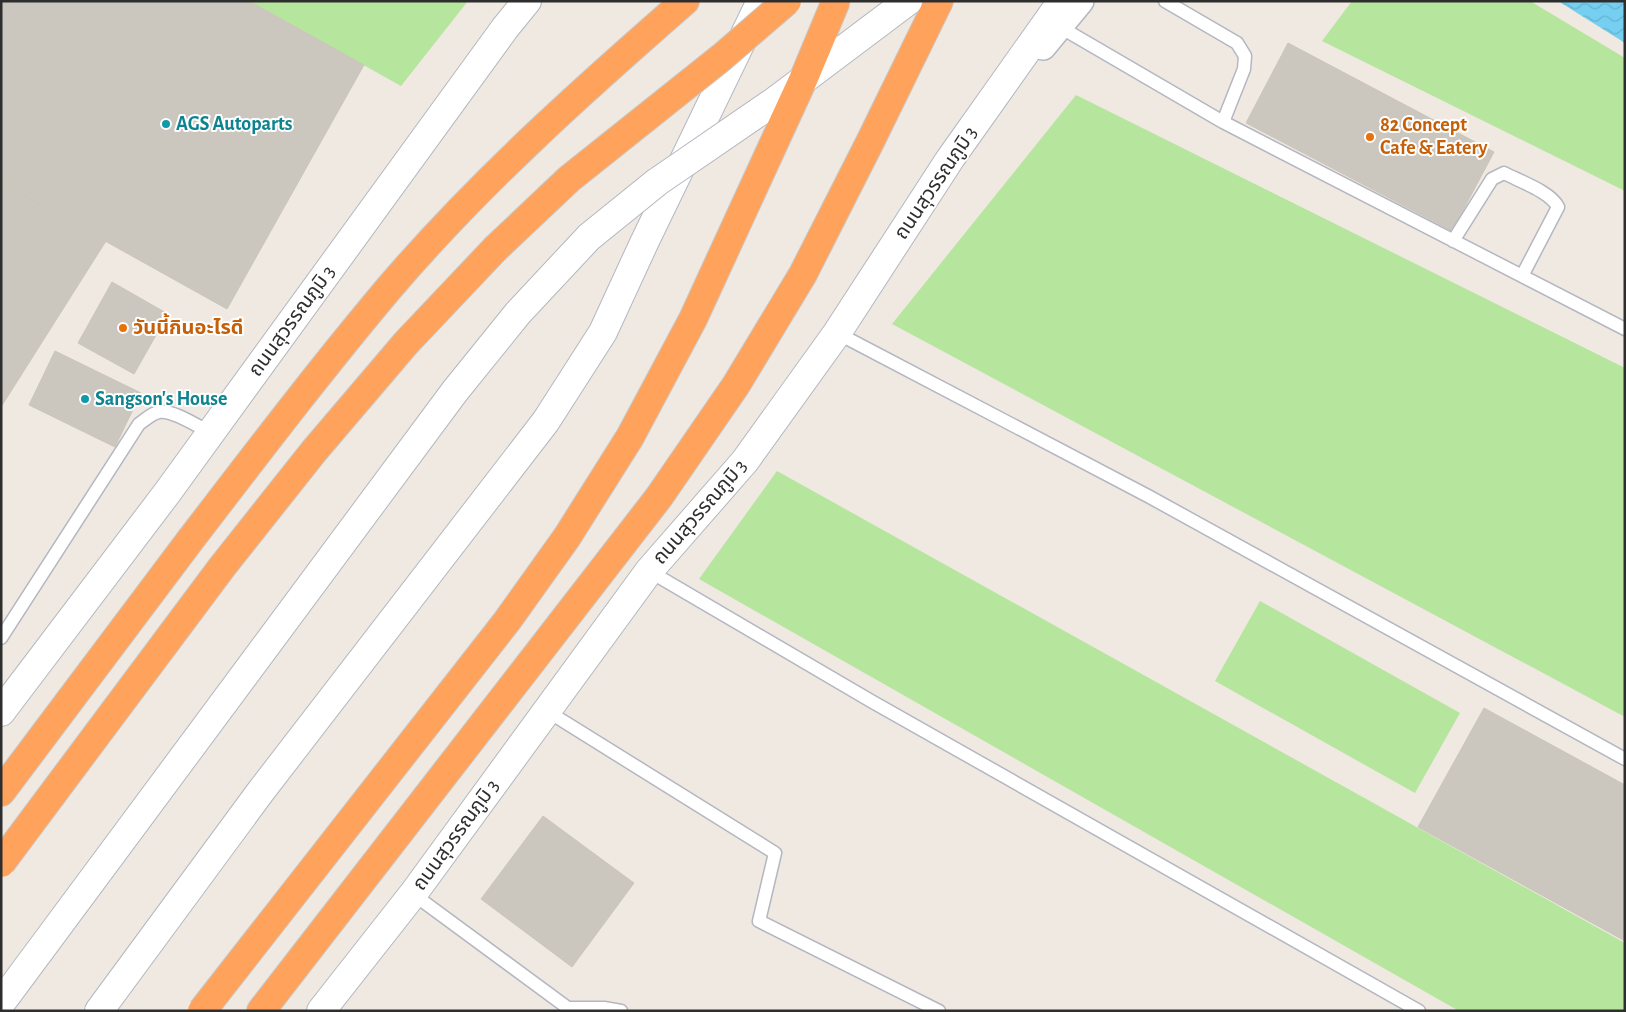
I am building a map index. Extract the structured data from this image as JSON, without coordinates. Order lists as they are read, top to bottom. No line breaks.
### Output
{"streets":{"main road":["ถนนสุวรรณภูมิ 3"]},"places":["AGS Autoparts","82 Concept Cafe & Eatery","วันนี้กินอะไรดี","Sangson's House"]}
